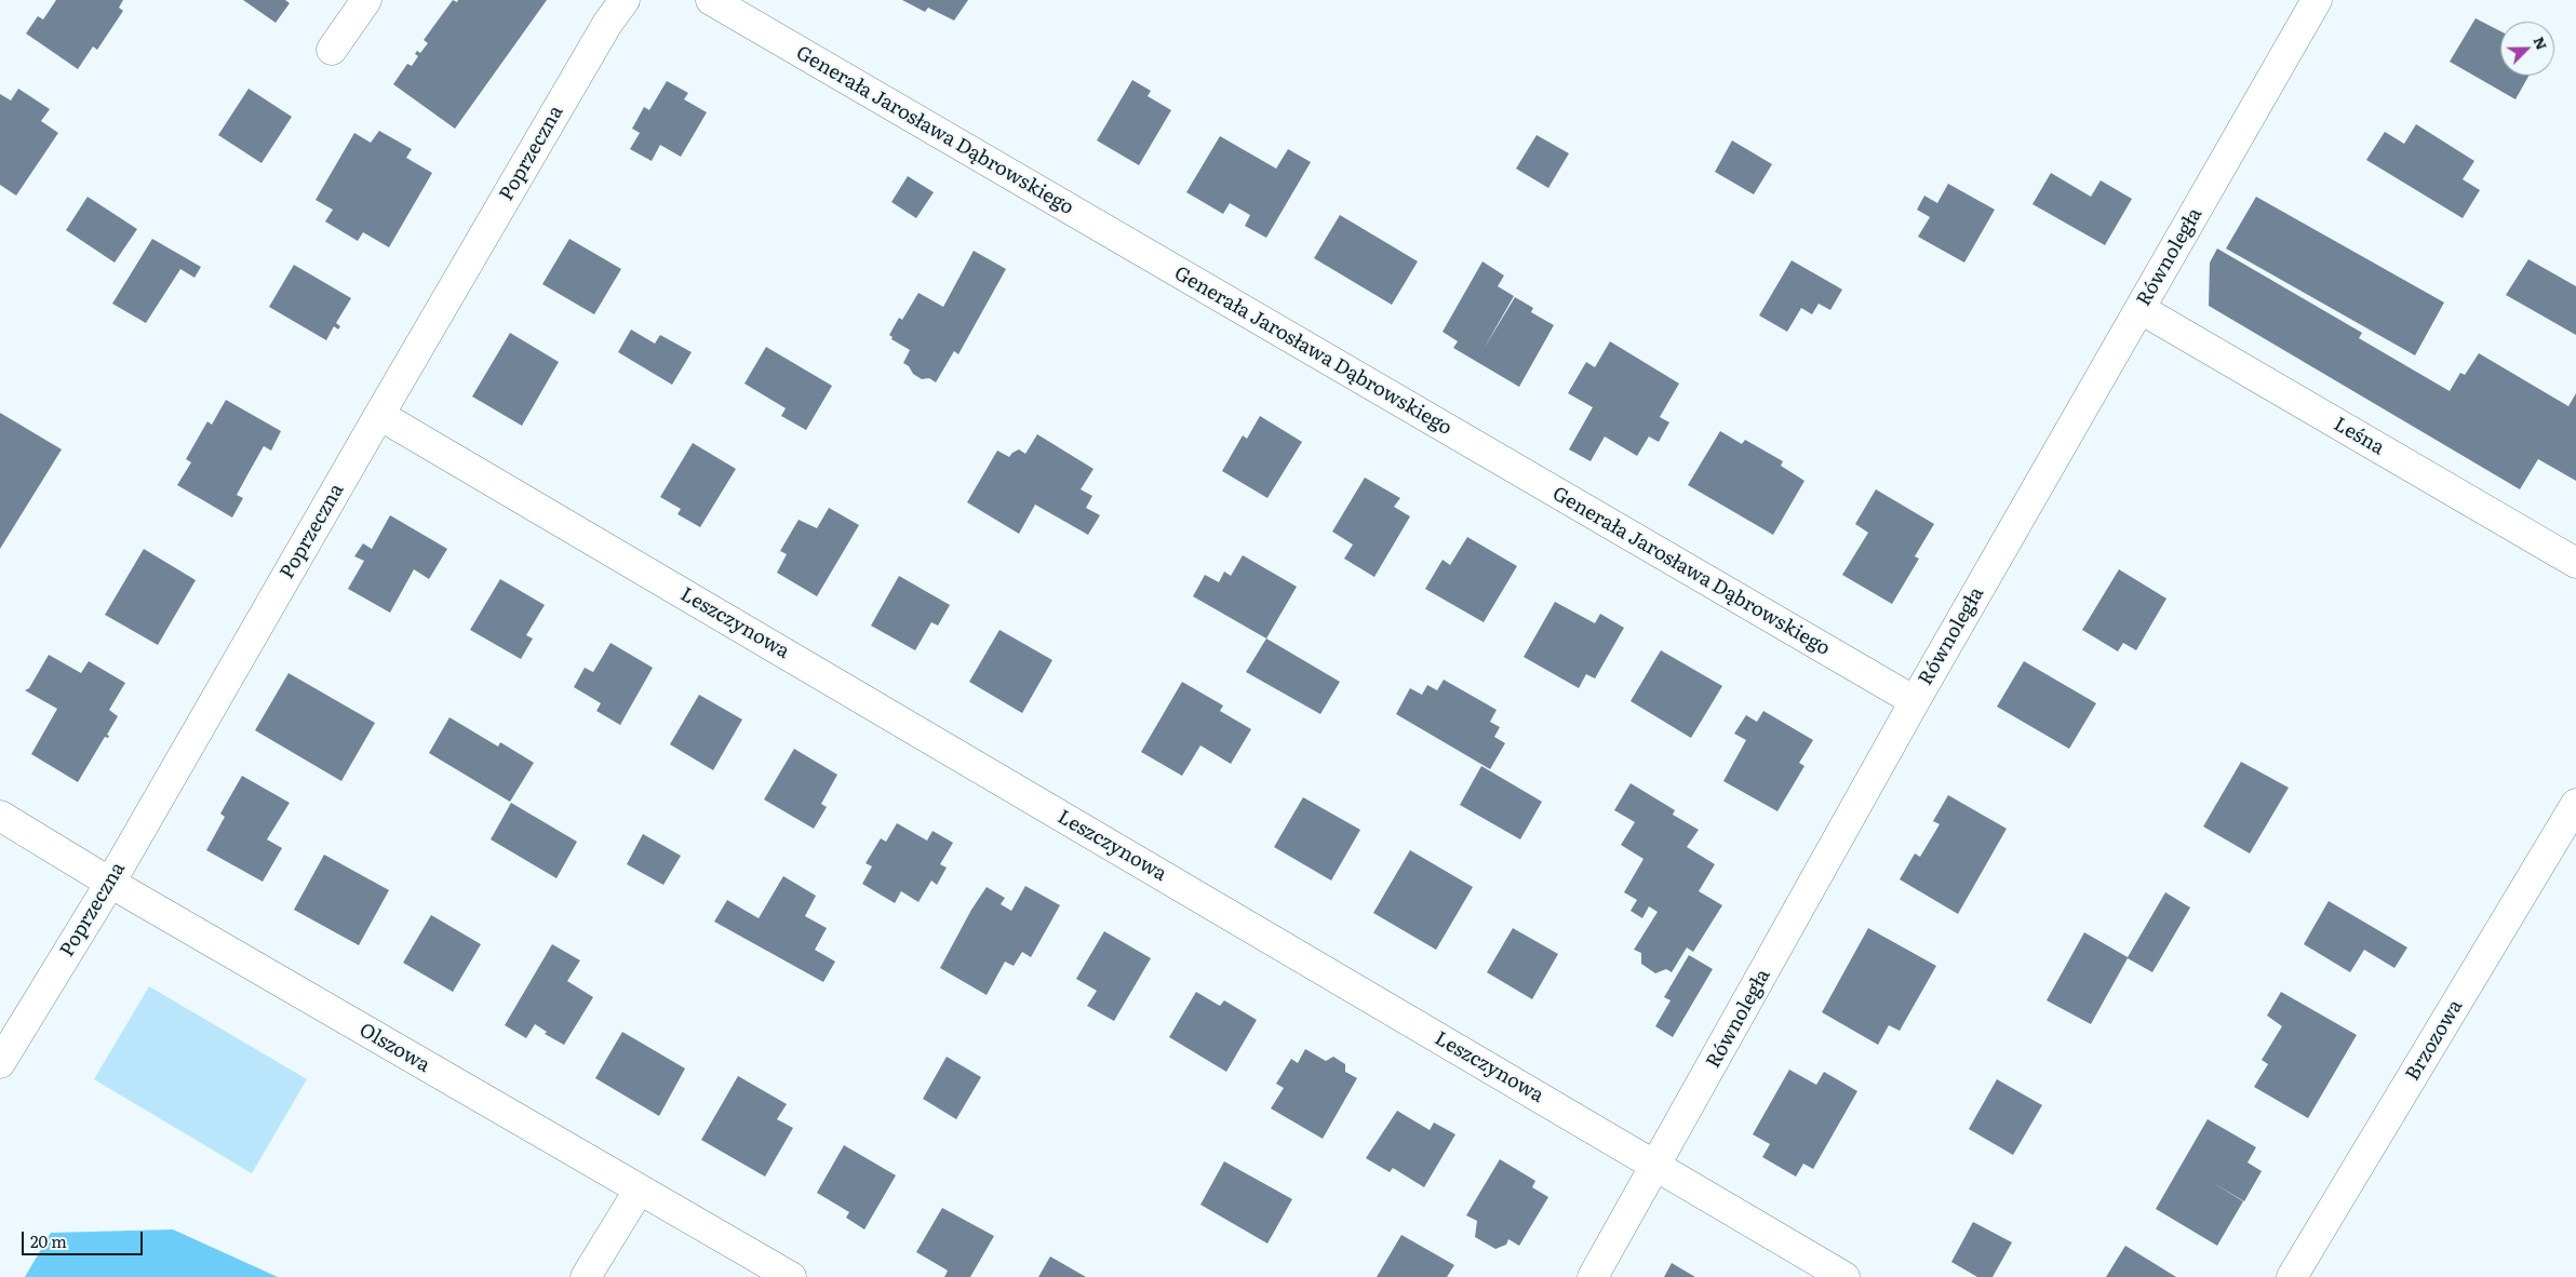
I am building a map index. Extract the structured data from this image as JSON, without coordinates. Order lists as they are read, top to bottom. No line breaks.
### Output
{"streets":{"street":["Generała Jarosława Dąbrowskiego","Poprzeczna","Równoległa","Leśna","Leszczynowa","Brzozowa","Olszowa"]},"crossings":[["Generała Jarosława Dąbrowskiego","Równoległa"],["Poprzeczna","Leszczynowa"],["Poprzeczna","Olszowa"],["Równoległa","Leśna"],["Równoległa","Leszczynowa"]],"scale_bar":"20 m","north":"top right"}
